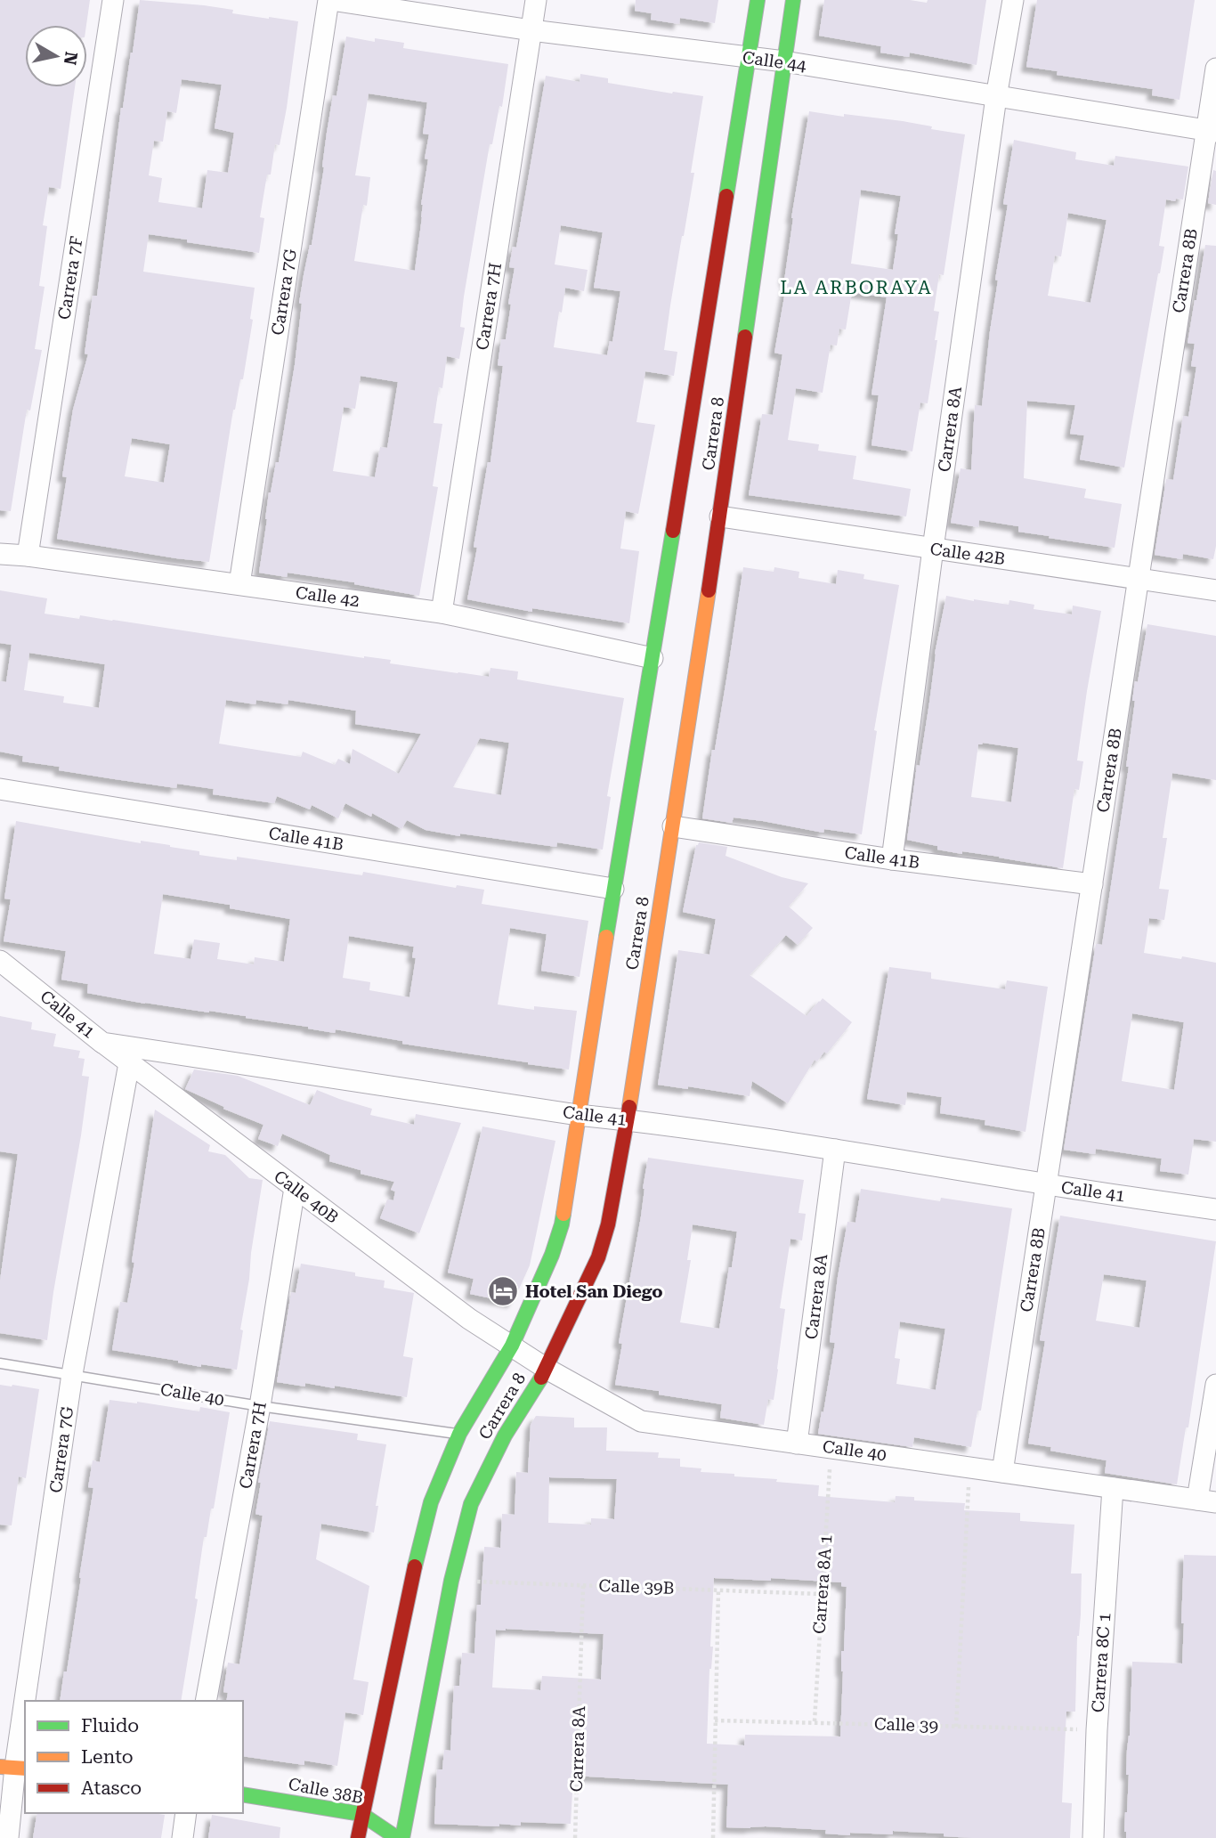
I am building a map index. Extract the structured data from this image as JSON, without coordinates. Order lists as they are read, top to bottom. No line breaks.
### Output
{"streets":{"street":["Calle 44","Carrera 8B","Carrera 7F","Carrera 7G","Carrera 7H","Carrera 8A","Carrera 8","Calle 42B","Calle 42","Calle 41B","Calle 41","Calle 40B","Calle 40","Carrera 8C 1","Calle 38B"],"path":["Carrera 8A 1","Calle 39B","Calle 39"]},"crossings":[["Calle 44","Carrera 8B"],["Calle 44","Carrera 7G"],["Calle 44","Carrera 7H"],["Calle 44","Carrera 8A"],["Calle 44","Carrera 8"],["Carrera 8B","Calle 42B"],["Carrera 8B","Calle 41B"],["Carrera 8B","Calle 41"],["Carrera 8B","Calle 40"],["Carrera 7F","Calle 42"],["Carrera 7G","Calle 42"],["Carrera 7G","Calle 40B"],["Carrera 7G","Calle 40"],["Carrera 7H","Calle 42"],["Carrera 7H","Calle 40B"],["Carrera 7H","Calle 40"],["Carrera 8A","Calle 42B"],["Carrera 8A","Calle 41B"],["Carrera 8A","Calle 41"],["Carrera 8A","Calle 40"],["Carrera 8A","Calle 39B"],["Carrera 8","Calle 42B"],["Carrera 8","Calle 42"],["Carrera 8","Calle 41B"],["Carrera 8","Calle 41"],["Carrera 8","Calle 40B"],["Carrera 8","Calle 40"],["Carrera 8","Calle 39B"],["Carrera 8","Calle 38B"],["Calle 41","Calle 40B"],["Calle 40B","Calle 40"],["Calle 40","Carrera 8A 1"],["Calle 40","Carrera 8C 1"],["Carrera 8A 1","Calle 39B"],["Carrera 8A 1","Calle 39"],["Carrera 8C 1","Calle 39"]],"districts":["LA ARBORAYA"],"places":{"hotel":["Hotel San Diego"]},"legend":["Fluido","Lento","Atasco"],"north":"right"}
